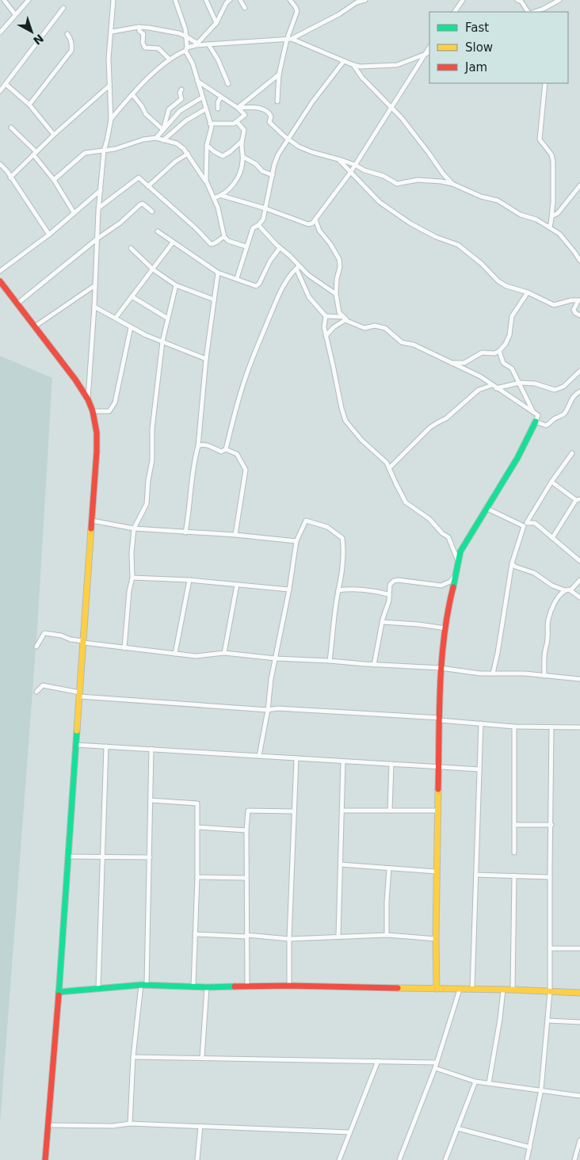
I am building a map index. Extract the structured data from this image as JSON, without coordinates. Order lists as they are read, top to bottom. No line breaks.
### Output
{"legend":["Fast","Slow","Jam"],"north":"bottom right"}
